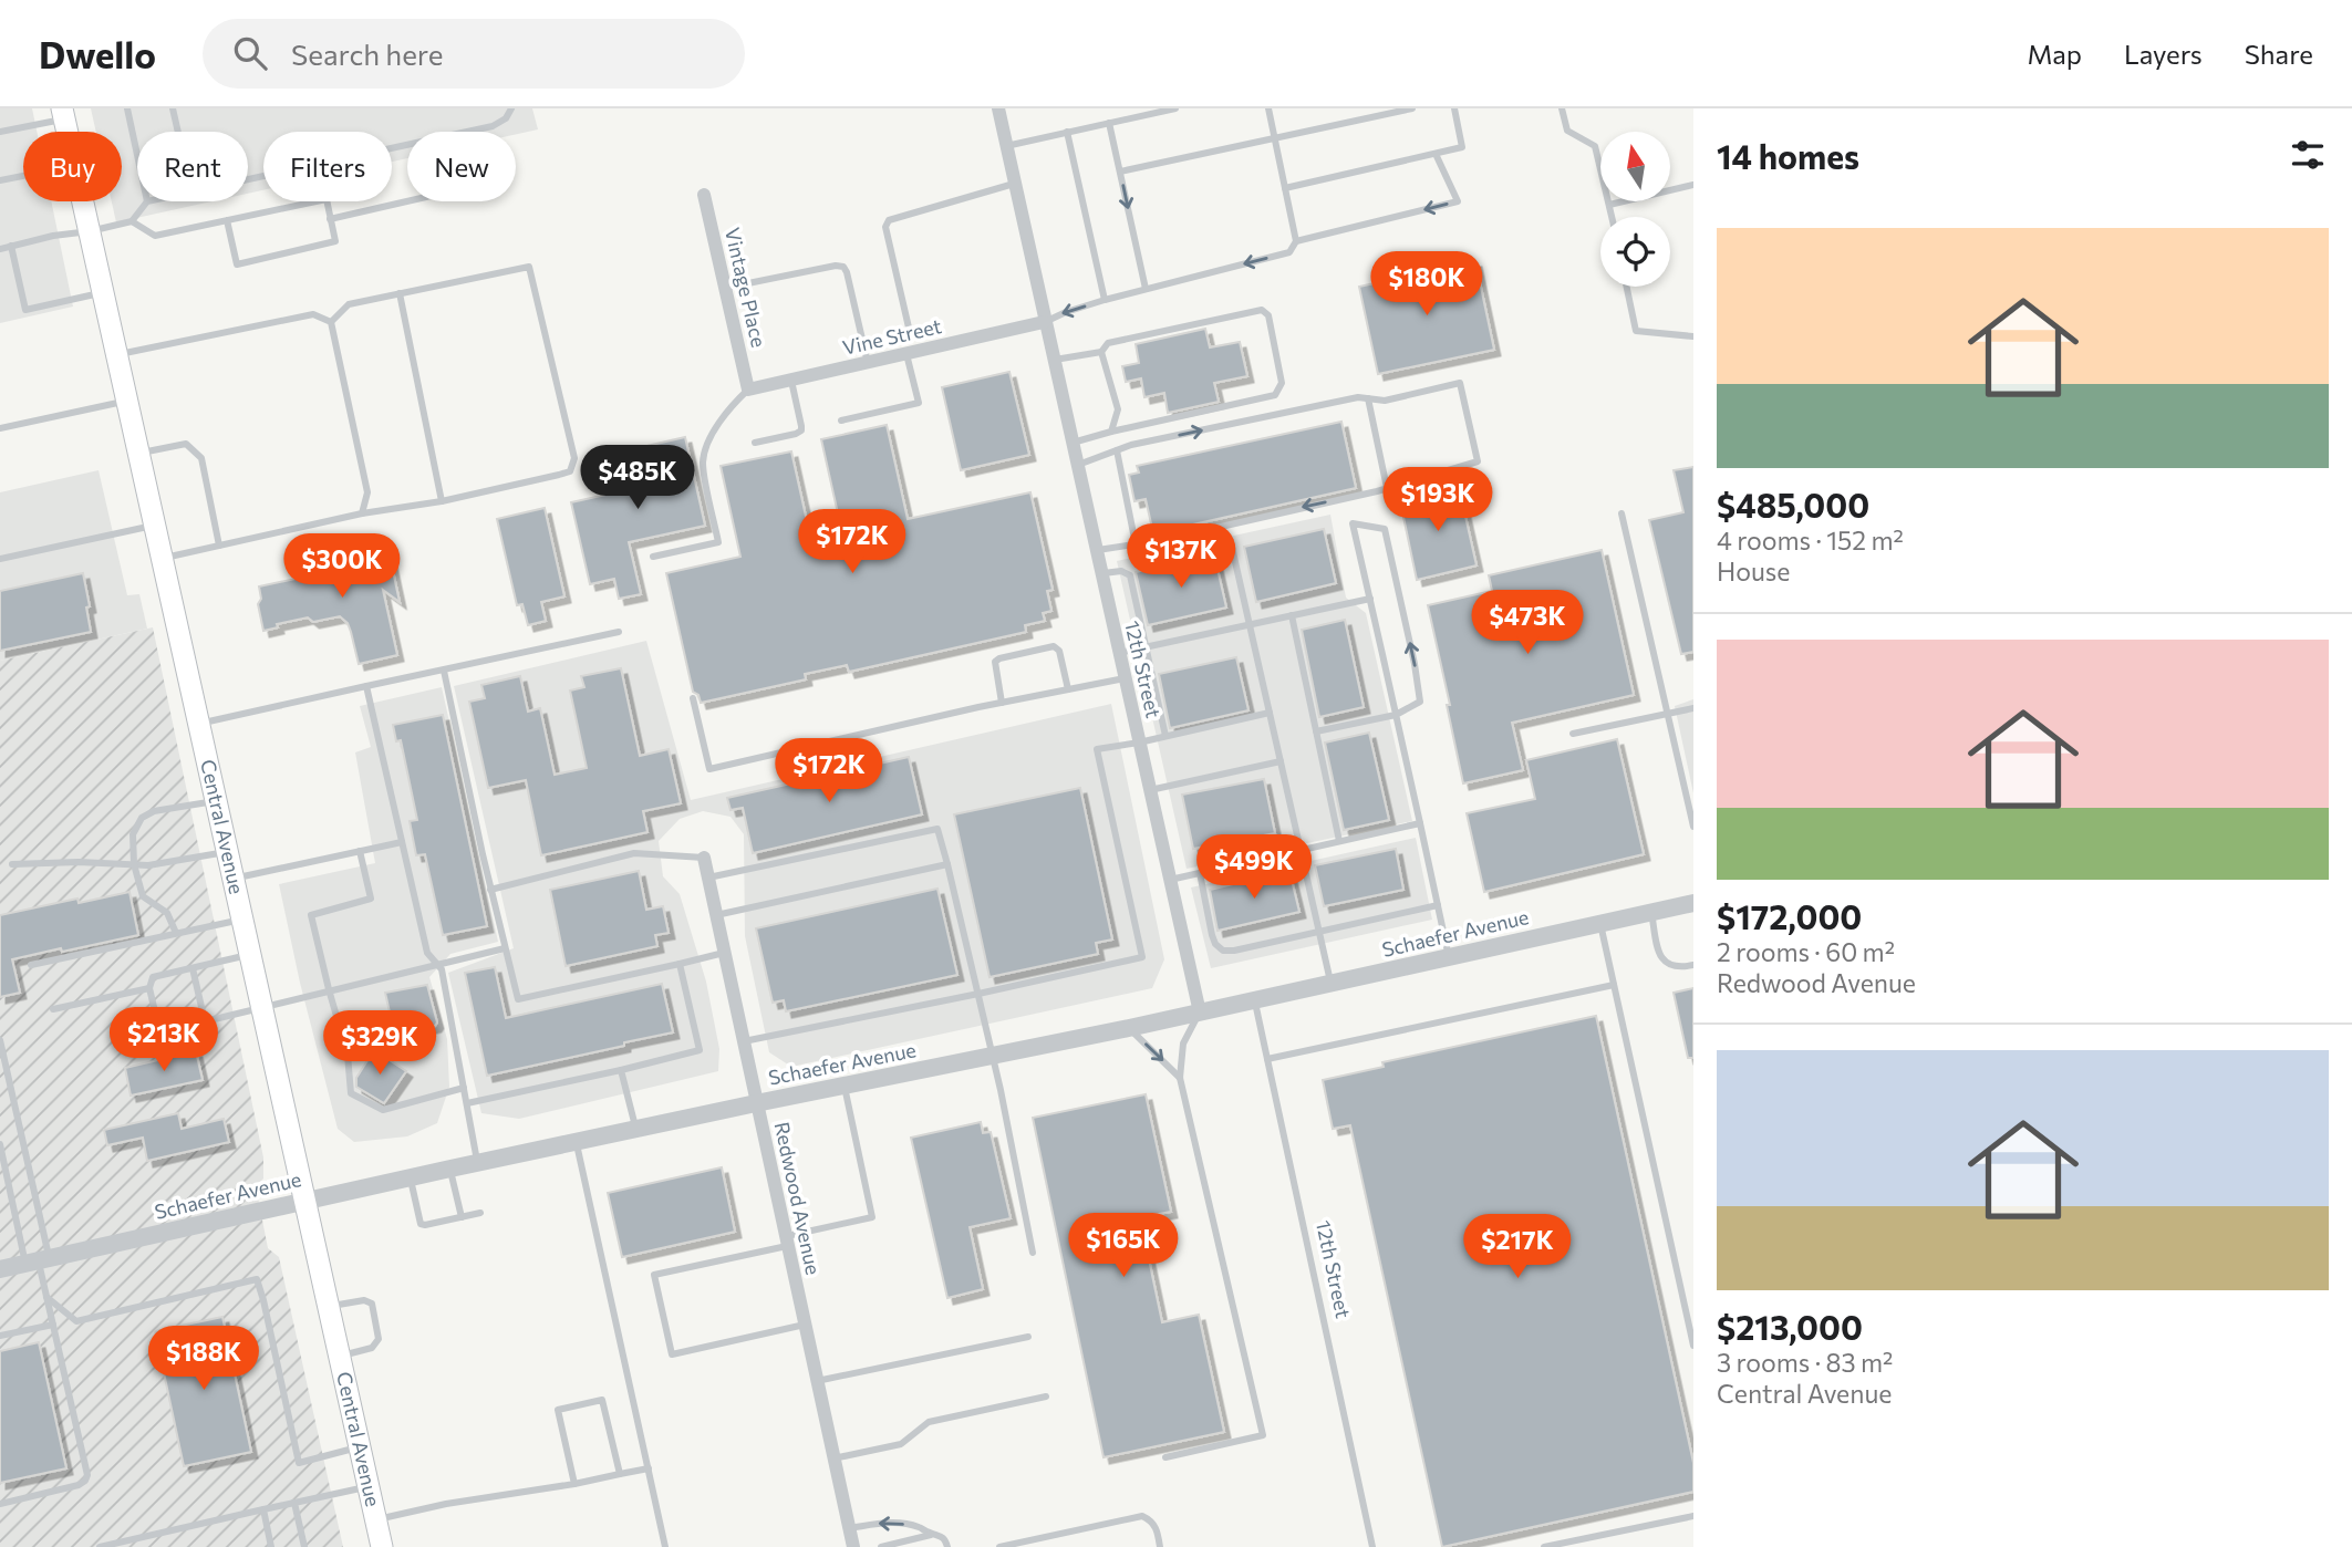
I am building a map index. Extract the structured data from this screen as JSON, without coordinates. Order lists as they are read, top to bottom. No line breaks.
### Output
{"streets":{"main road":["Central Avenue"],"street":["Vintage Place","Vine Street","12th Street","Schaefer Avenue","Redwood Avenue"]},"crossings":[["Vintage Place","Vine Street"],["Vine Street","12th Street"],["12th Street","Schaefer Avenue"],["Central Avenue","Schaefer Avenue"],["Schaefer Avenue","Redwood Avenue"]],"north":"top","page":{"header":"Dwello","search":"Search here","nav":["Map","Layers","Share"],"heading":"14 homes","chip":["Buy","Rent","Filters","New"],"list":[{"name":"$485,000","note":"4 rooms · 152 m² · House"},{"name":"$172,000","note":"2 rooms · 60 m² · Redwood Avenue"},{"name":"$213,000","note":"3 rooms · 83 m² · Central Avenue"}],"price":["$180K","$485K","$193K","$172K","$137K","$300K","$473K","$172K","$499K","$213K","$329K","$165K","$217K","$188K"]}}
